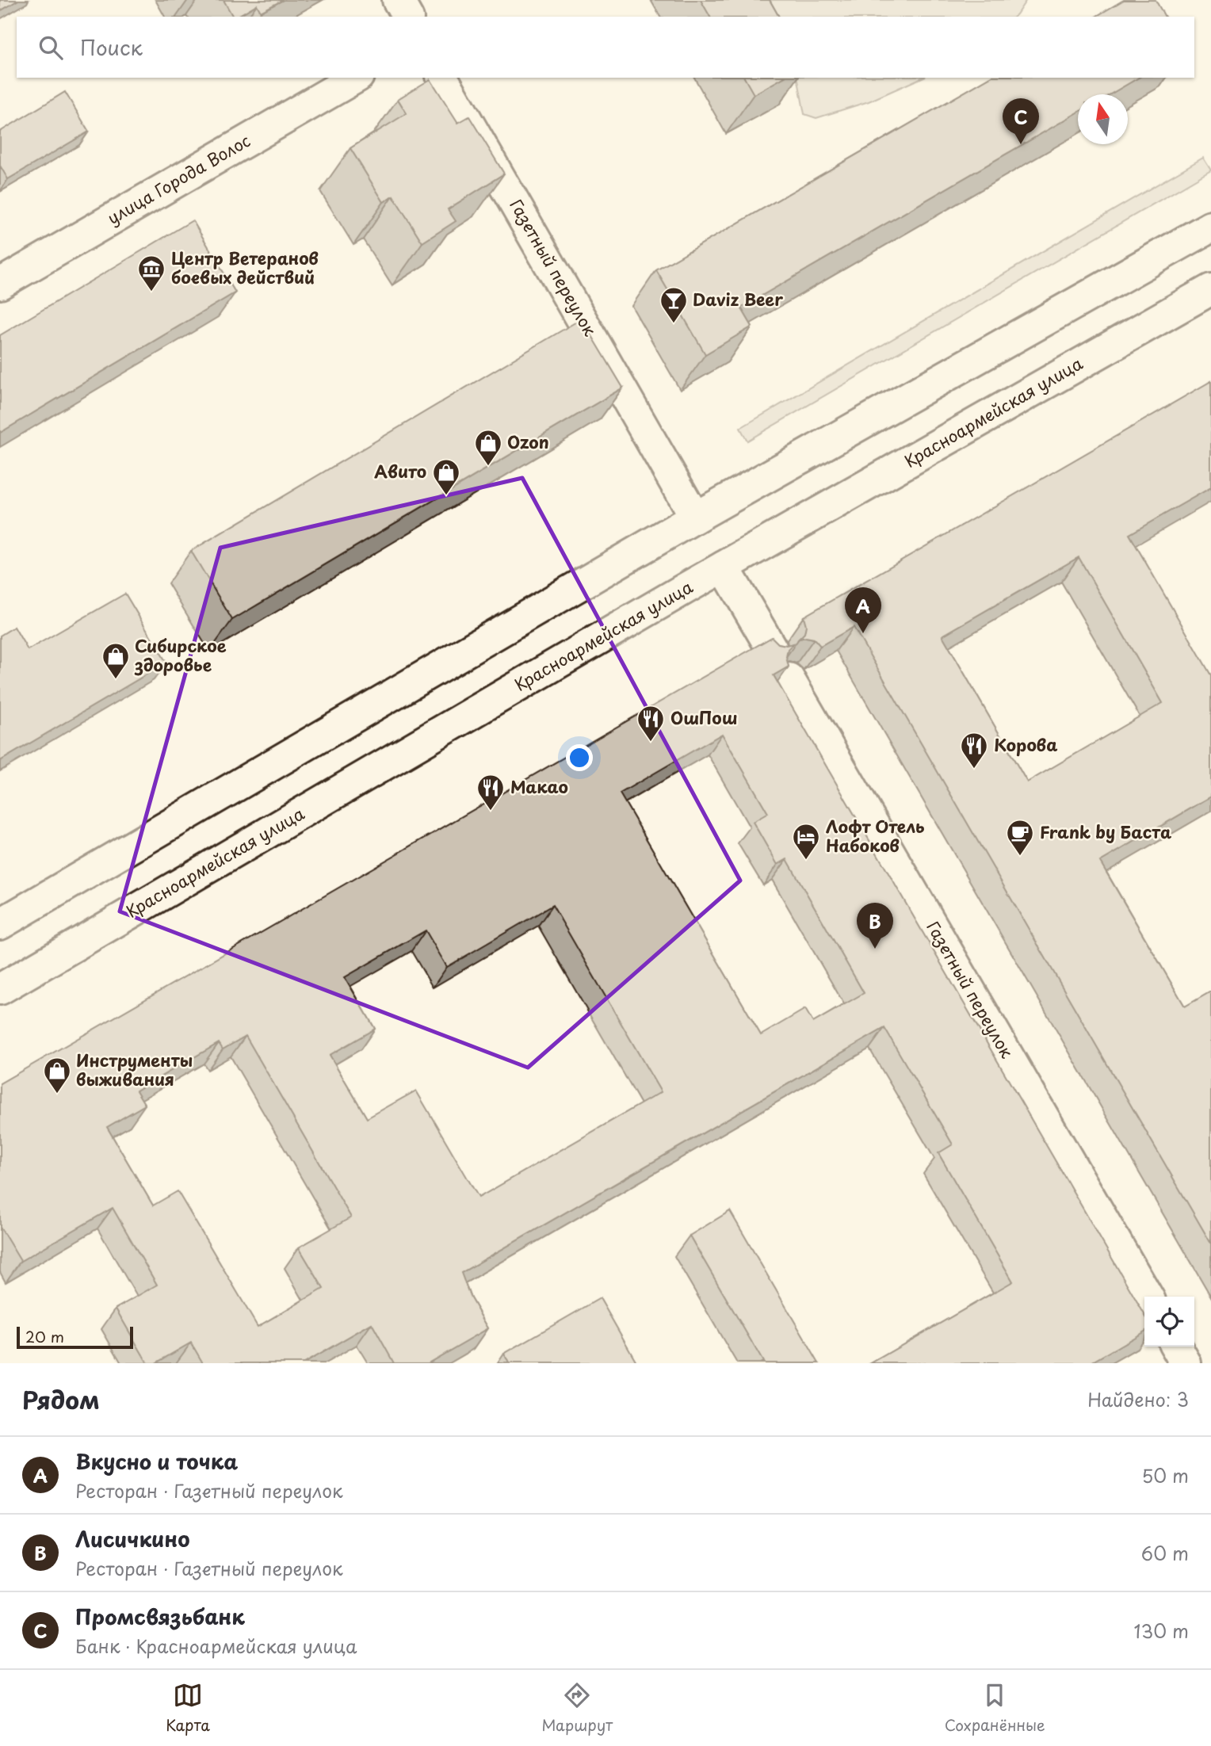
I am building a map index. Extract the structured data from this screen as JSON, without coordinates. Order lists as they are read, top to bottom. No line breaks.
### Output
{"streets":{"main road":["улица Города Волос","Газетный переулок","Красноармейская улица"]},"places":{"museum":["Центр Ветеранов боевых действий"],"bar":["Daviz Beer"],"shop":["Ozon","Авито","Сибирское здоровье","Инструменты выживания"],"restaurant":["ОшПош","Корова","Макао"],"cafe":["Frank by Баста"],"hotel":["Лофт Отель Набоков"]},"scale_bar":"20 m","north":"top","page":{"search":"Поиск","pins":["C","A","B"],"scale":"20 m","heading":["Рядом","Найдено: 3"],"list":[{"mark":"A","name":"Вкусно и точка","note":"Ресторан · Газетный переулок","value":"50 m"},{"mark":"B","name":"Лисичкино","note":"Ресторан · Газетный переулок","value":"60 m"},{"mark":"C","name":"Промсвязьбанк","note":"Банк · Красноармейская улица","value":"130 m"}],"nav":["Карта","Маршрут","Сохранённые"]}}
